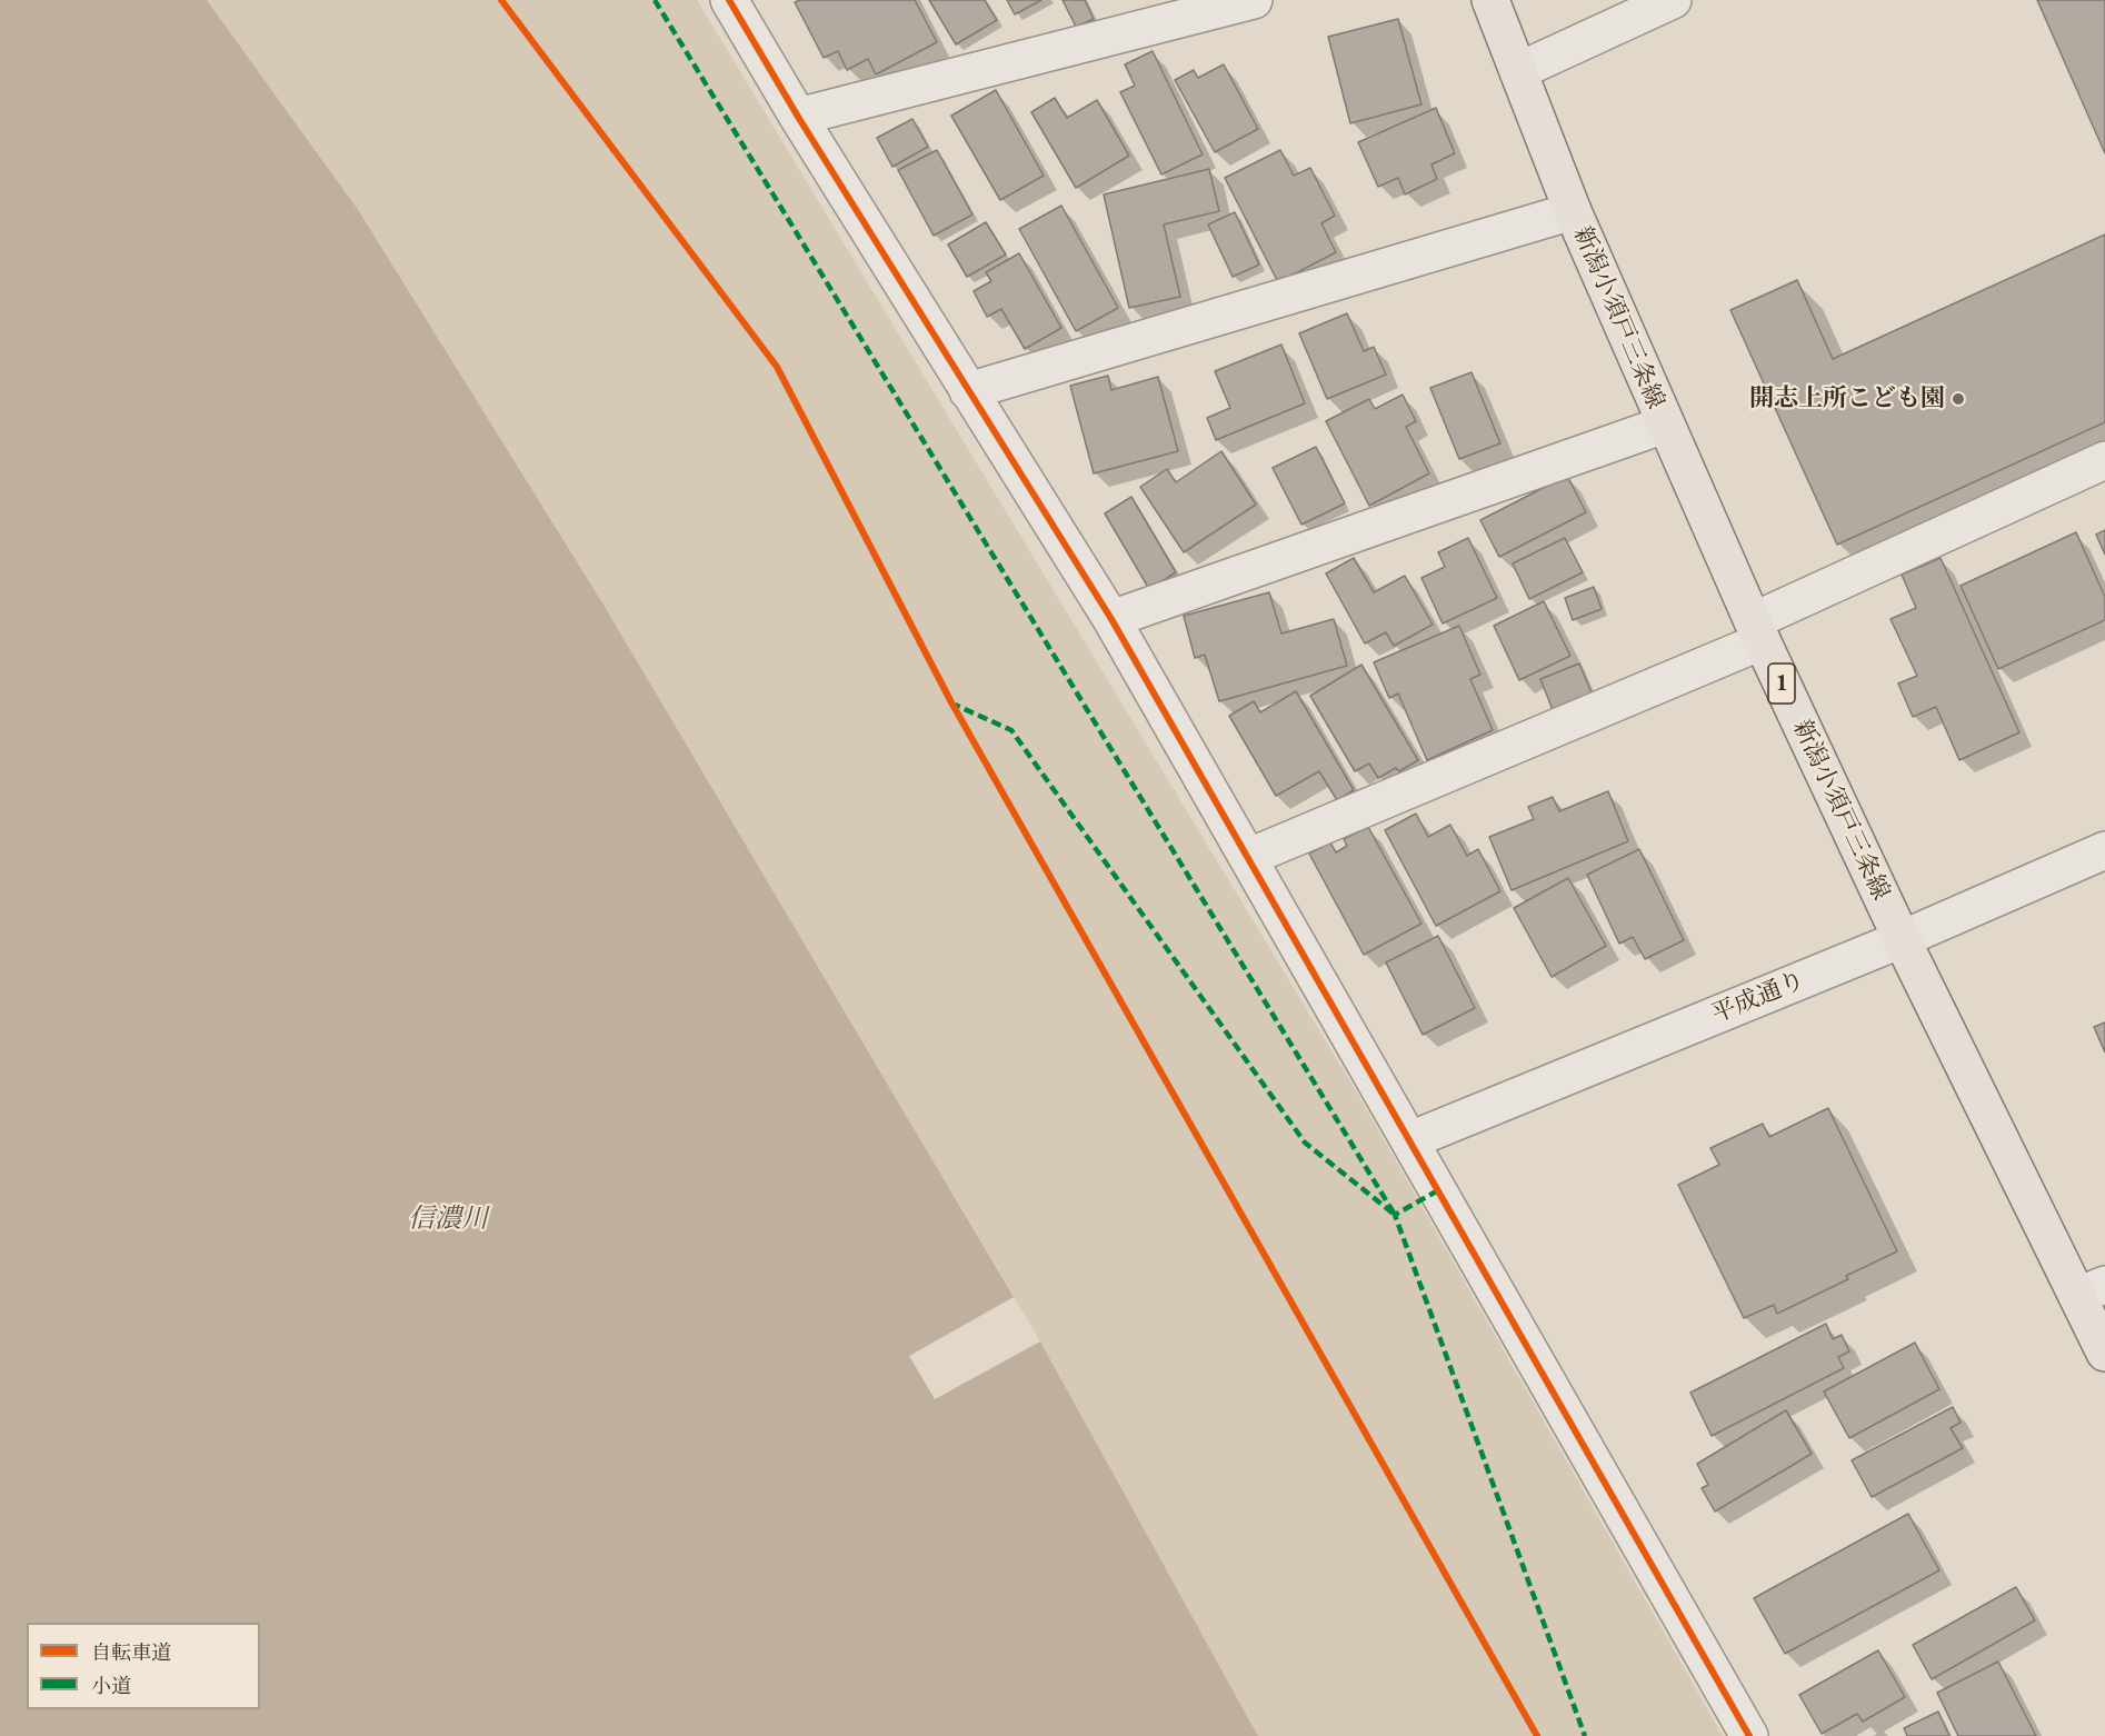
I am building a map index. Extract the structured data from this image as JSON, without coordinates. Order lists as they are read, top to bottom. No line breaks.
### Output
{"streets":{"main road":["新潟小須戸三条線","1"],"street":["平成通り"]},"crossings":[["新潟小須戸三条線","平成通り"]],"water":["信濃川"],"places":["開志上所こども園"],"legend":["自転車道","小道"]}
